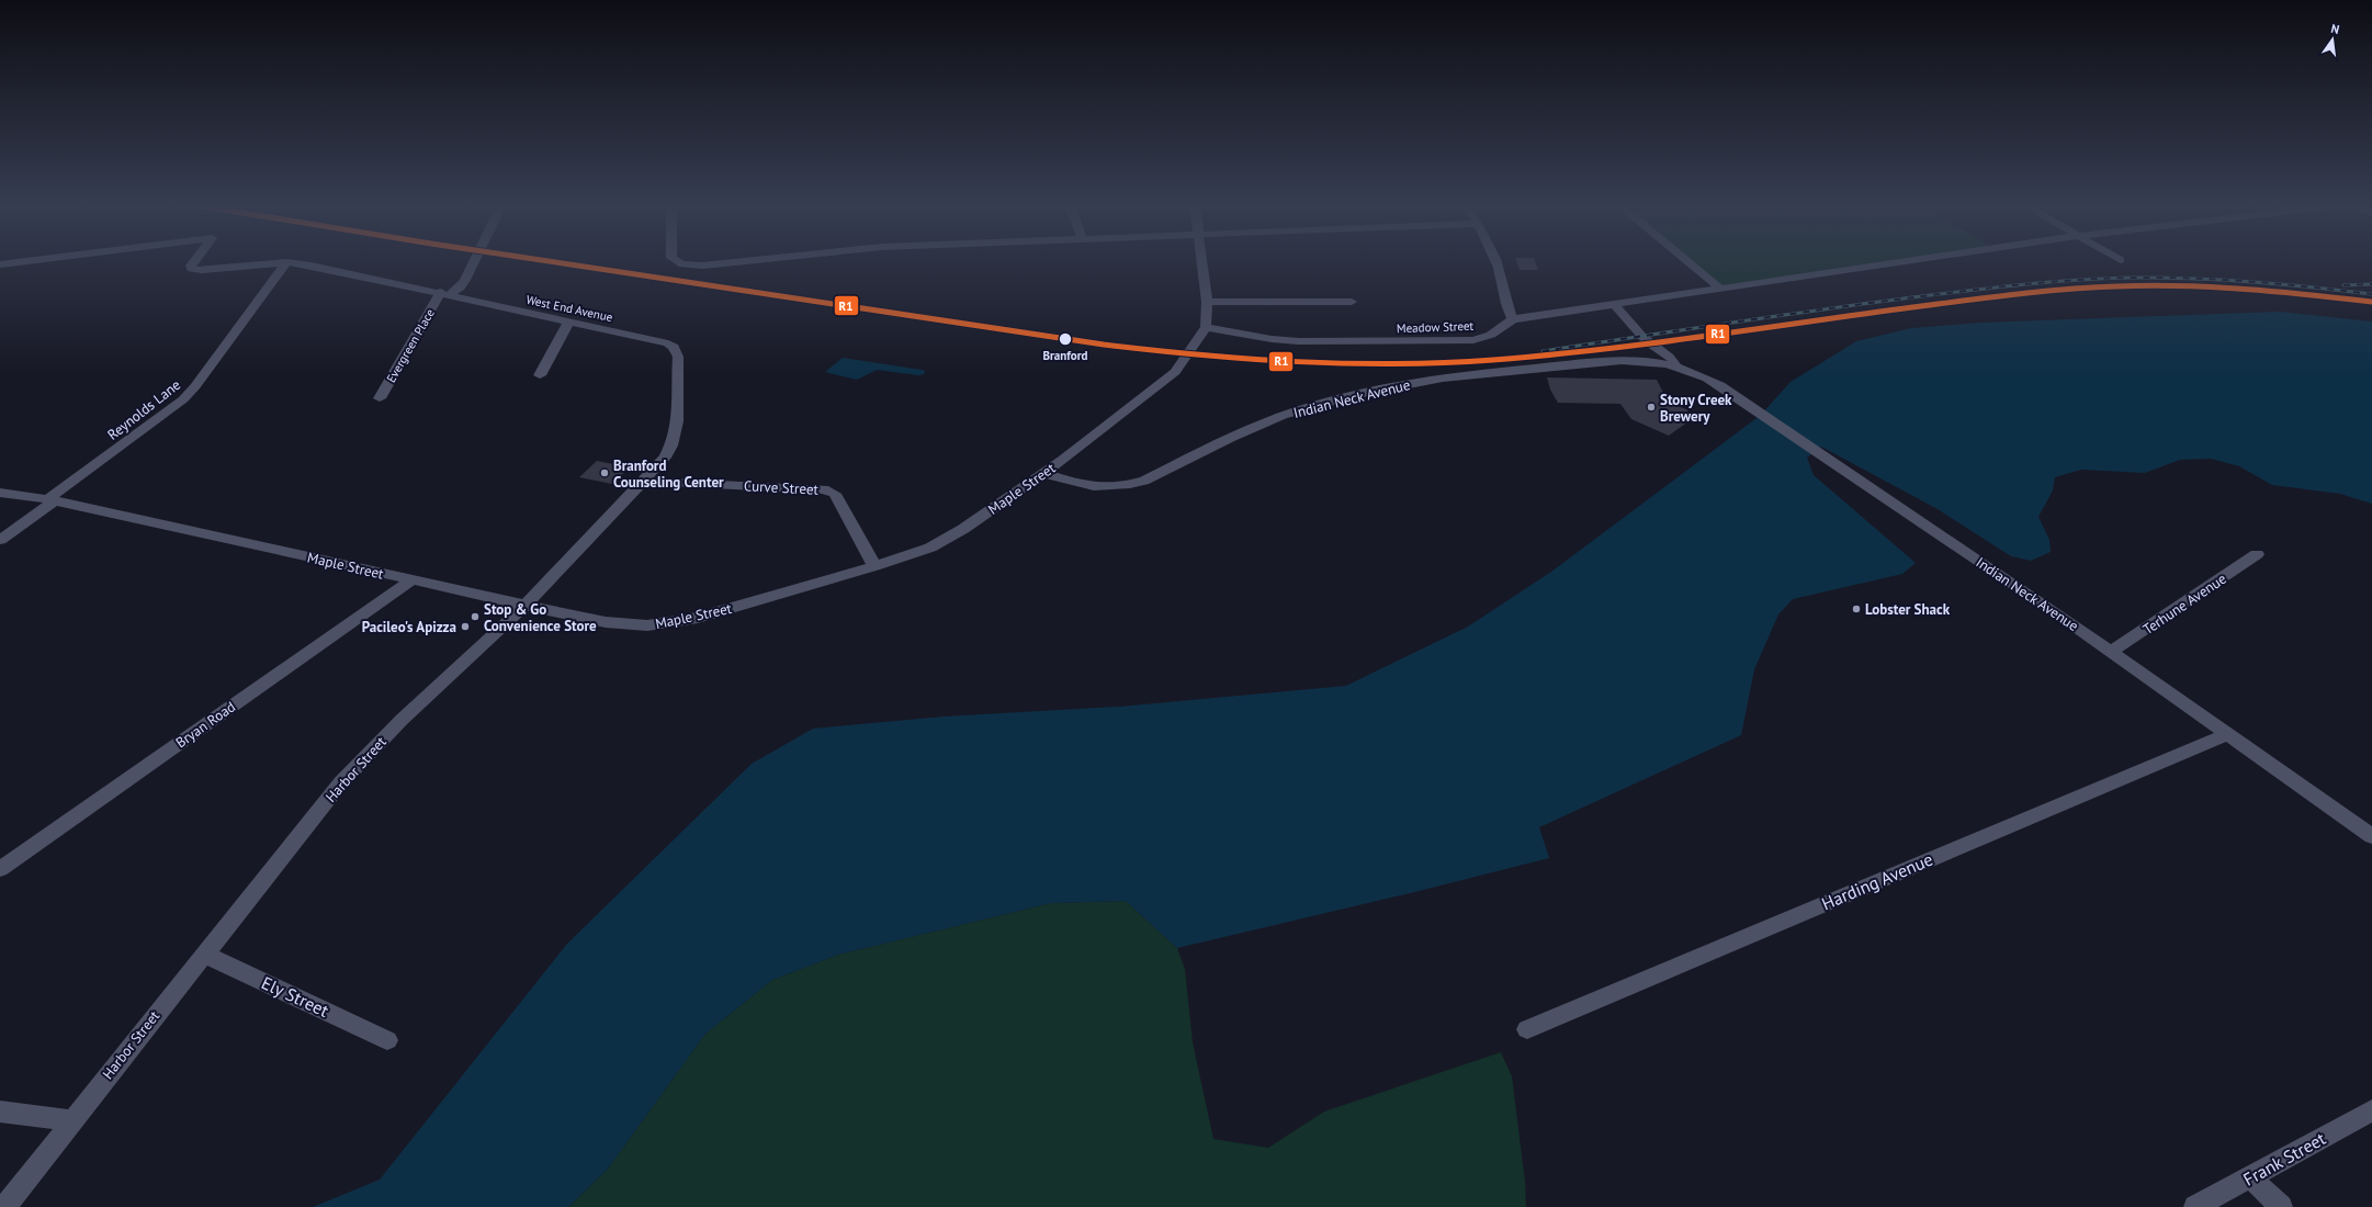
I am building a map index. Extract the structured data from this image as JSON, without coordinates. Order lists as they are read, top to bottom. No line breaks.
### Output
{"streets":{"street":["West End Avenue","Meadow Street","Evergreen Place","Indian Neck Avenue","Reynolds Lane","Curve Street","Maple Street","Terhune Avenue","Bryan Road","Harbor Street","Harding Avenue","Ely Street","Frank Street"]},"crossings":[["West End Avenue","Evergreen Place"],["West End Avenue","Reynolds Lane"],["West End Avenue","Harbor Street"],["Meadow Street","Indian Neck Avenue"],["Meadow Street","Maple Street"],["Indian Neck Avenue","Maple Street"],["Indian Neck Avenue","Terhune Avenue"],["Indian Neck Avenue","Harding Avenue"],["Reynolds Lane","Maple Street"],["Curve Street","Maple Street"],["Curve Street","Harbor Street"],["Maple Street","Bryan Road"],["Maple Street","Harbor Street"],["Harbor Street","Ely Street"]],"places":["Branford","Stony Creek Brewery","Branford Counseling Center","Lobster Shack","Stop & Go Convenience Store","Pacileo's Apizza"],"lines":["transit line R1"],"north":"top"}
